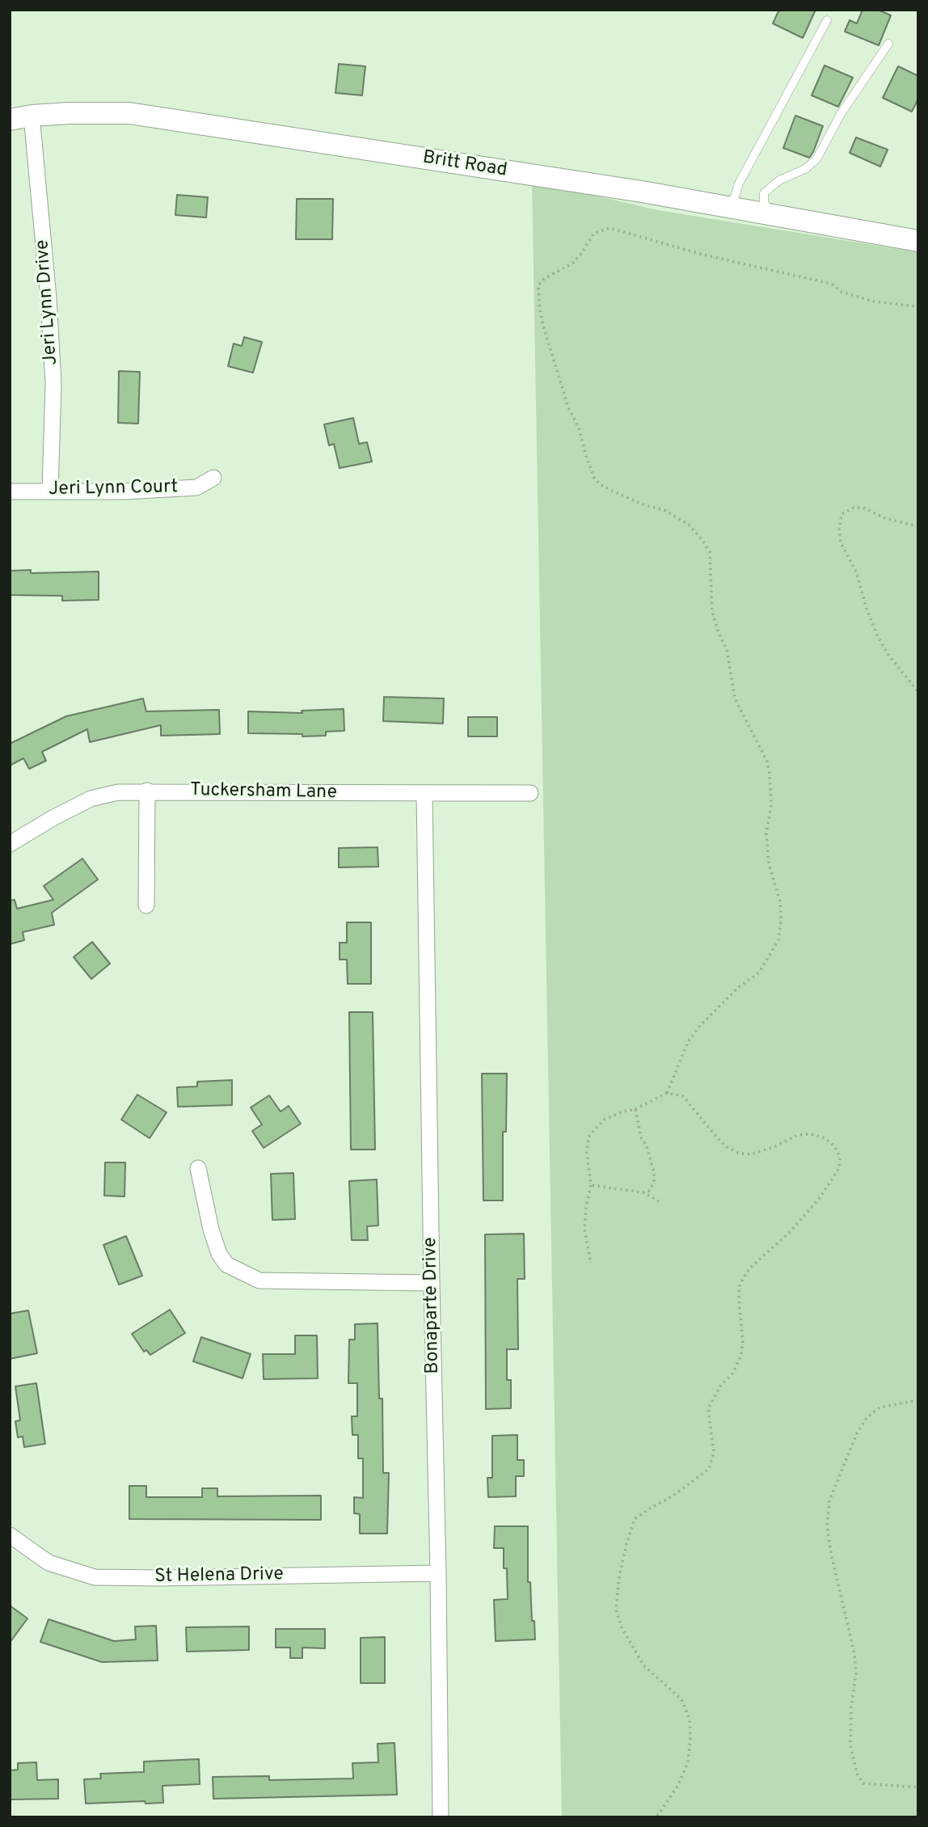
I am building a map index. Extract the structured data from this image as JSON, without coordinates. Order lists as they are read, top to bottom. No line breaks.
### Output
{"streets":{"street":["Britt Road","Jeri Lynn Drive","Jeri Lynn Court","Tuckersham Lane","Bonaparte Drive","St Helena Drive"]},"crossings":[["Britt Road","Jeri Lynn Drive"],["Jeri Lynn Drive","Jeri Lynn Court"],["Tuckersham Lane","Bonaparte Drive"],["Bonaparte Drive","St Helena Drive"]]}
